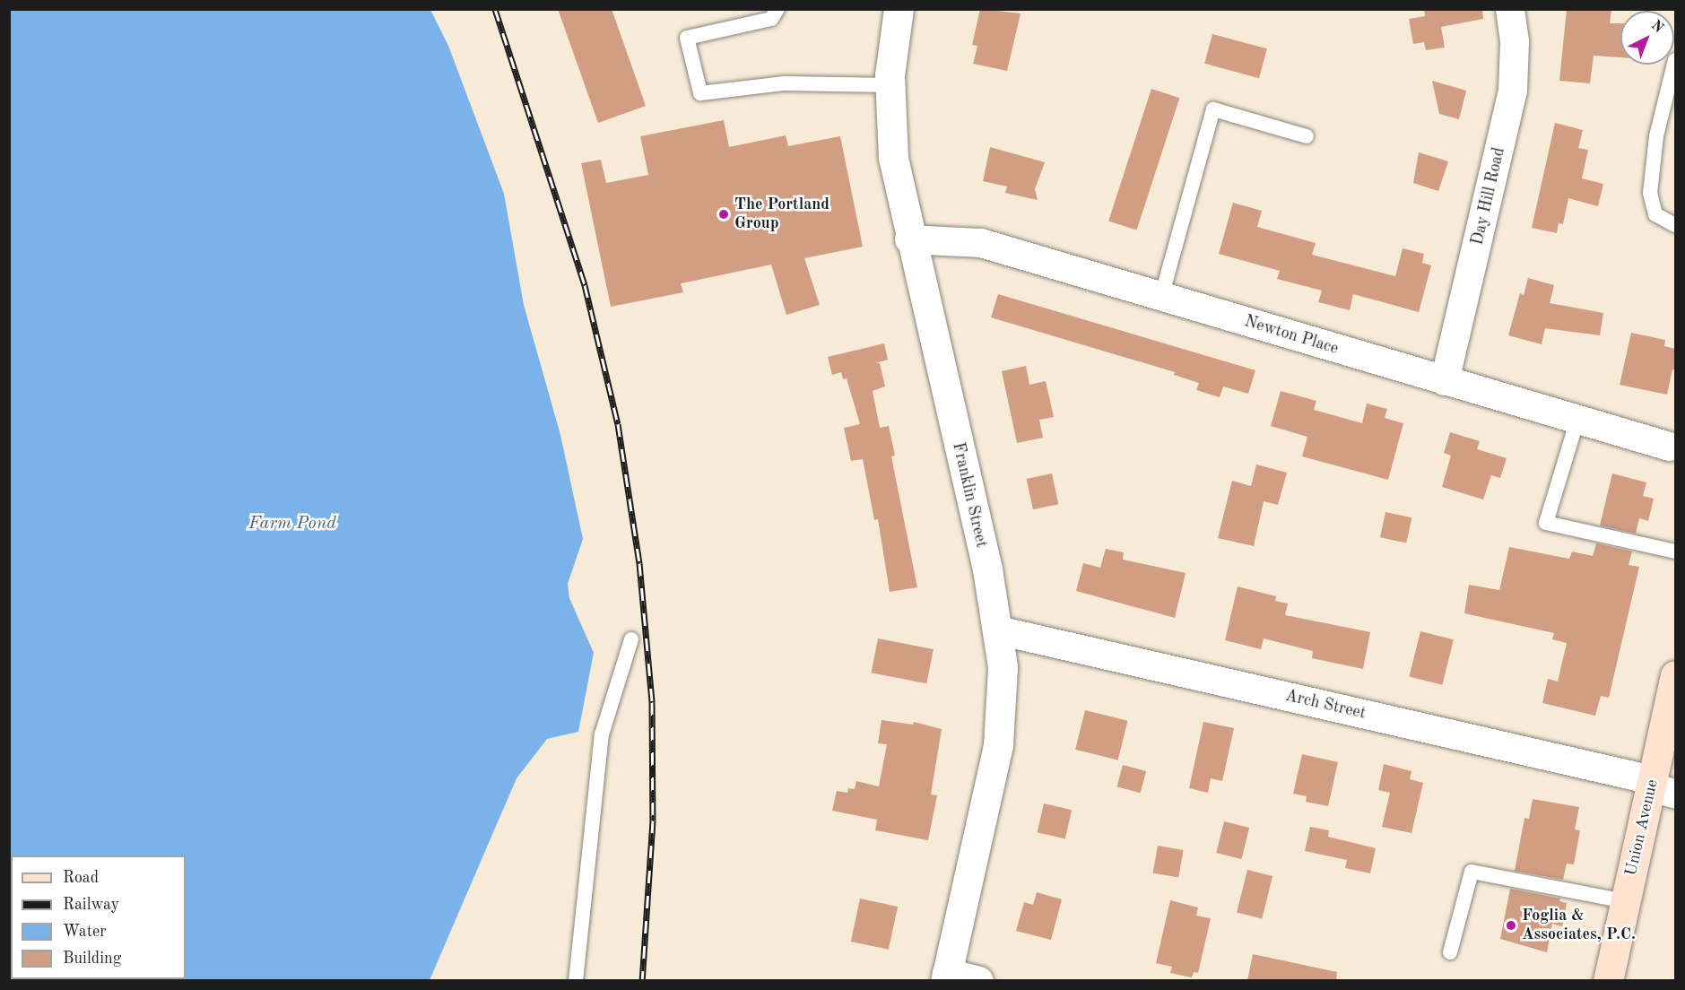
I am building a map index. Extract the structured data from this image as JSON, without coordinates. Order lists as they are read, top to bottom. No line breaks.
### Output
{"streets":{"main road":["Union Avenue"],"street":["Day Hill Road","Newton Place","Franklin Street","Arch Street"]},"crossings":[["Day Hill Road","Newton Place"],["Newton Place","Franklin Street"],["Franklin Street","Arch Street"],["Arch Street","Union Avenue"]],"water":["Farm Pond"],"places":["The Portland Group","Foglia & Associates, P.C."],"legend":["Road","Railway","Water","Building"],"north":"top right"}
